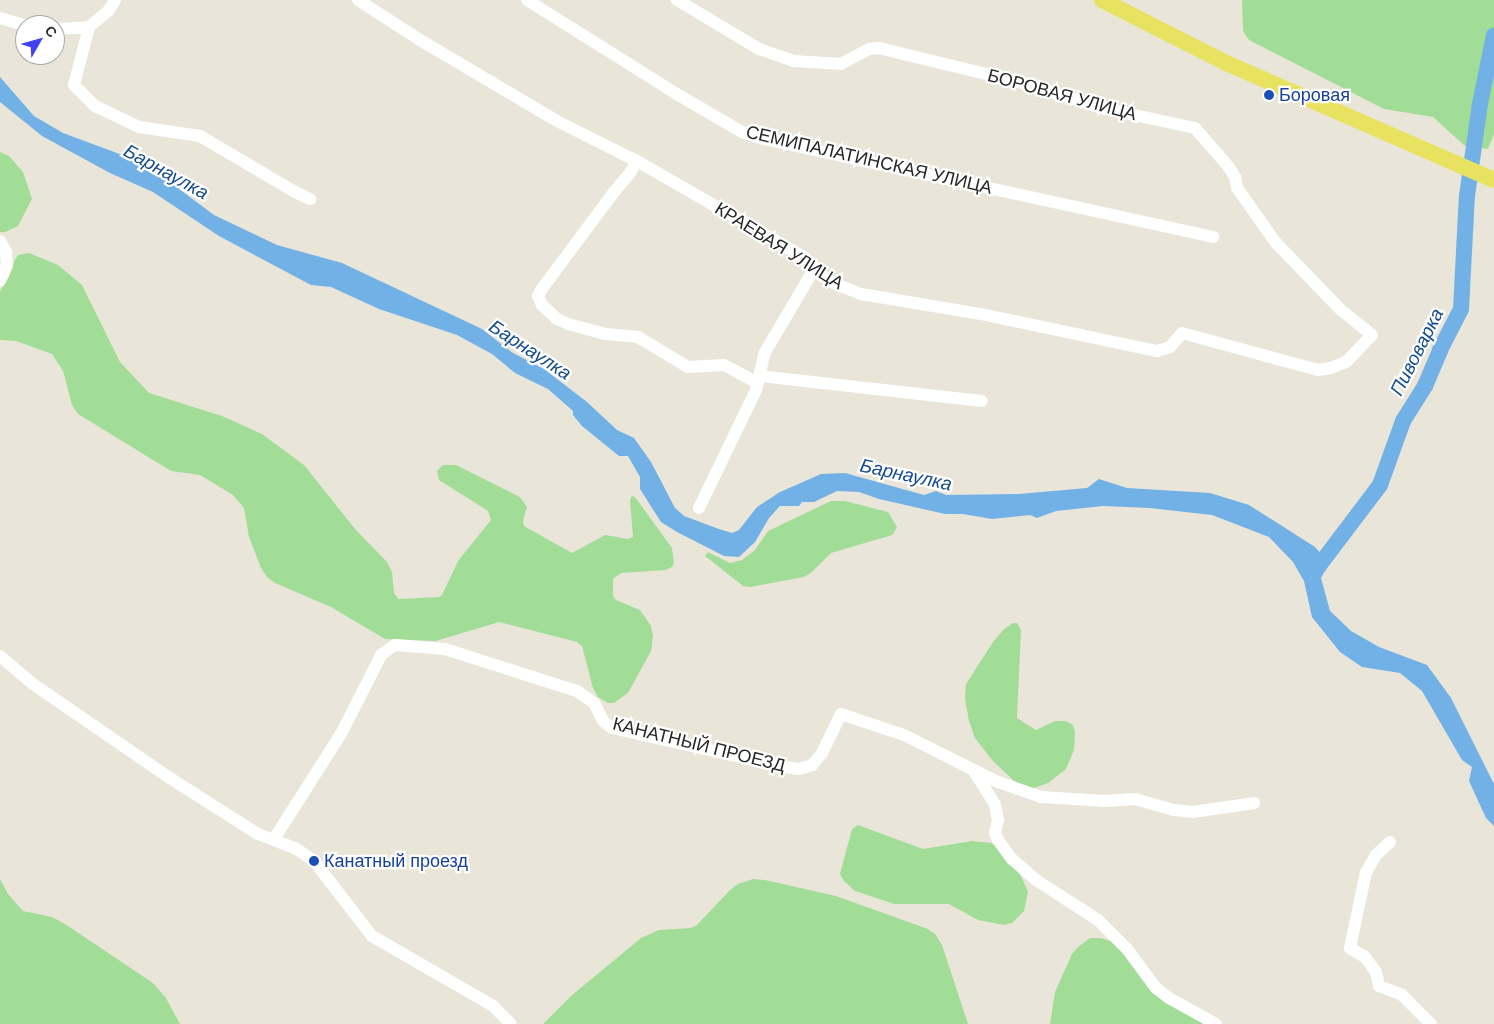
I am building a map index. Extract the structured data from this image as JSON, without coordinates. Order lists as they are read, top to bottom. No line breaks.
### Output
{"streets":{"street":["БОРОВАЯ УЛИЦА","СЕМИПАЛАТИНСКАЯ УЛИЦА","КРАЕВАЯ УЛИЦА","КАНАТНЫЙ ПРОЕЗД"]},"crossings":[["БОРОВАЯ УЛИЦА","КРАЕВАЯ УЛИЦА"]],"water":["Барнаулка","Пивоварка"],"places":["Боровая","Канатный проезд"],"north":"top right"}
